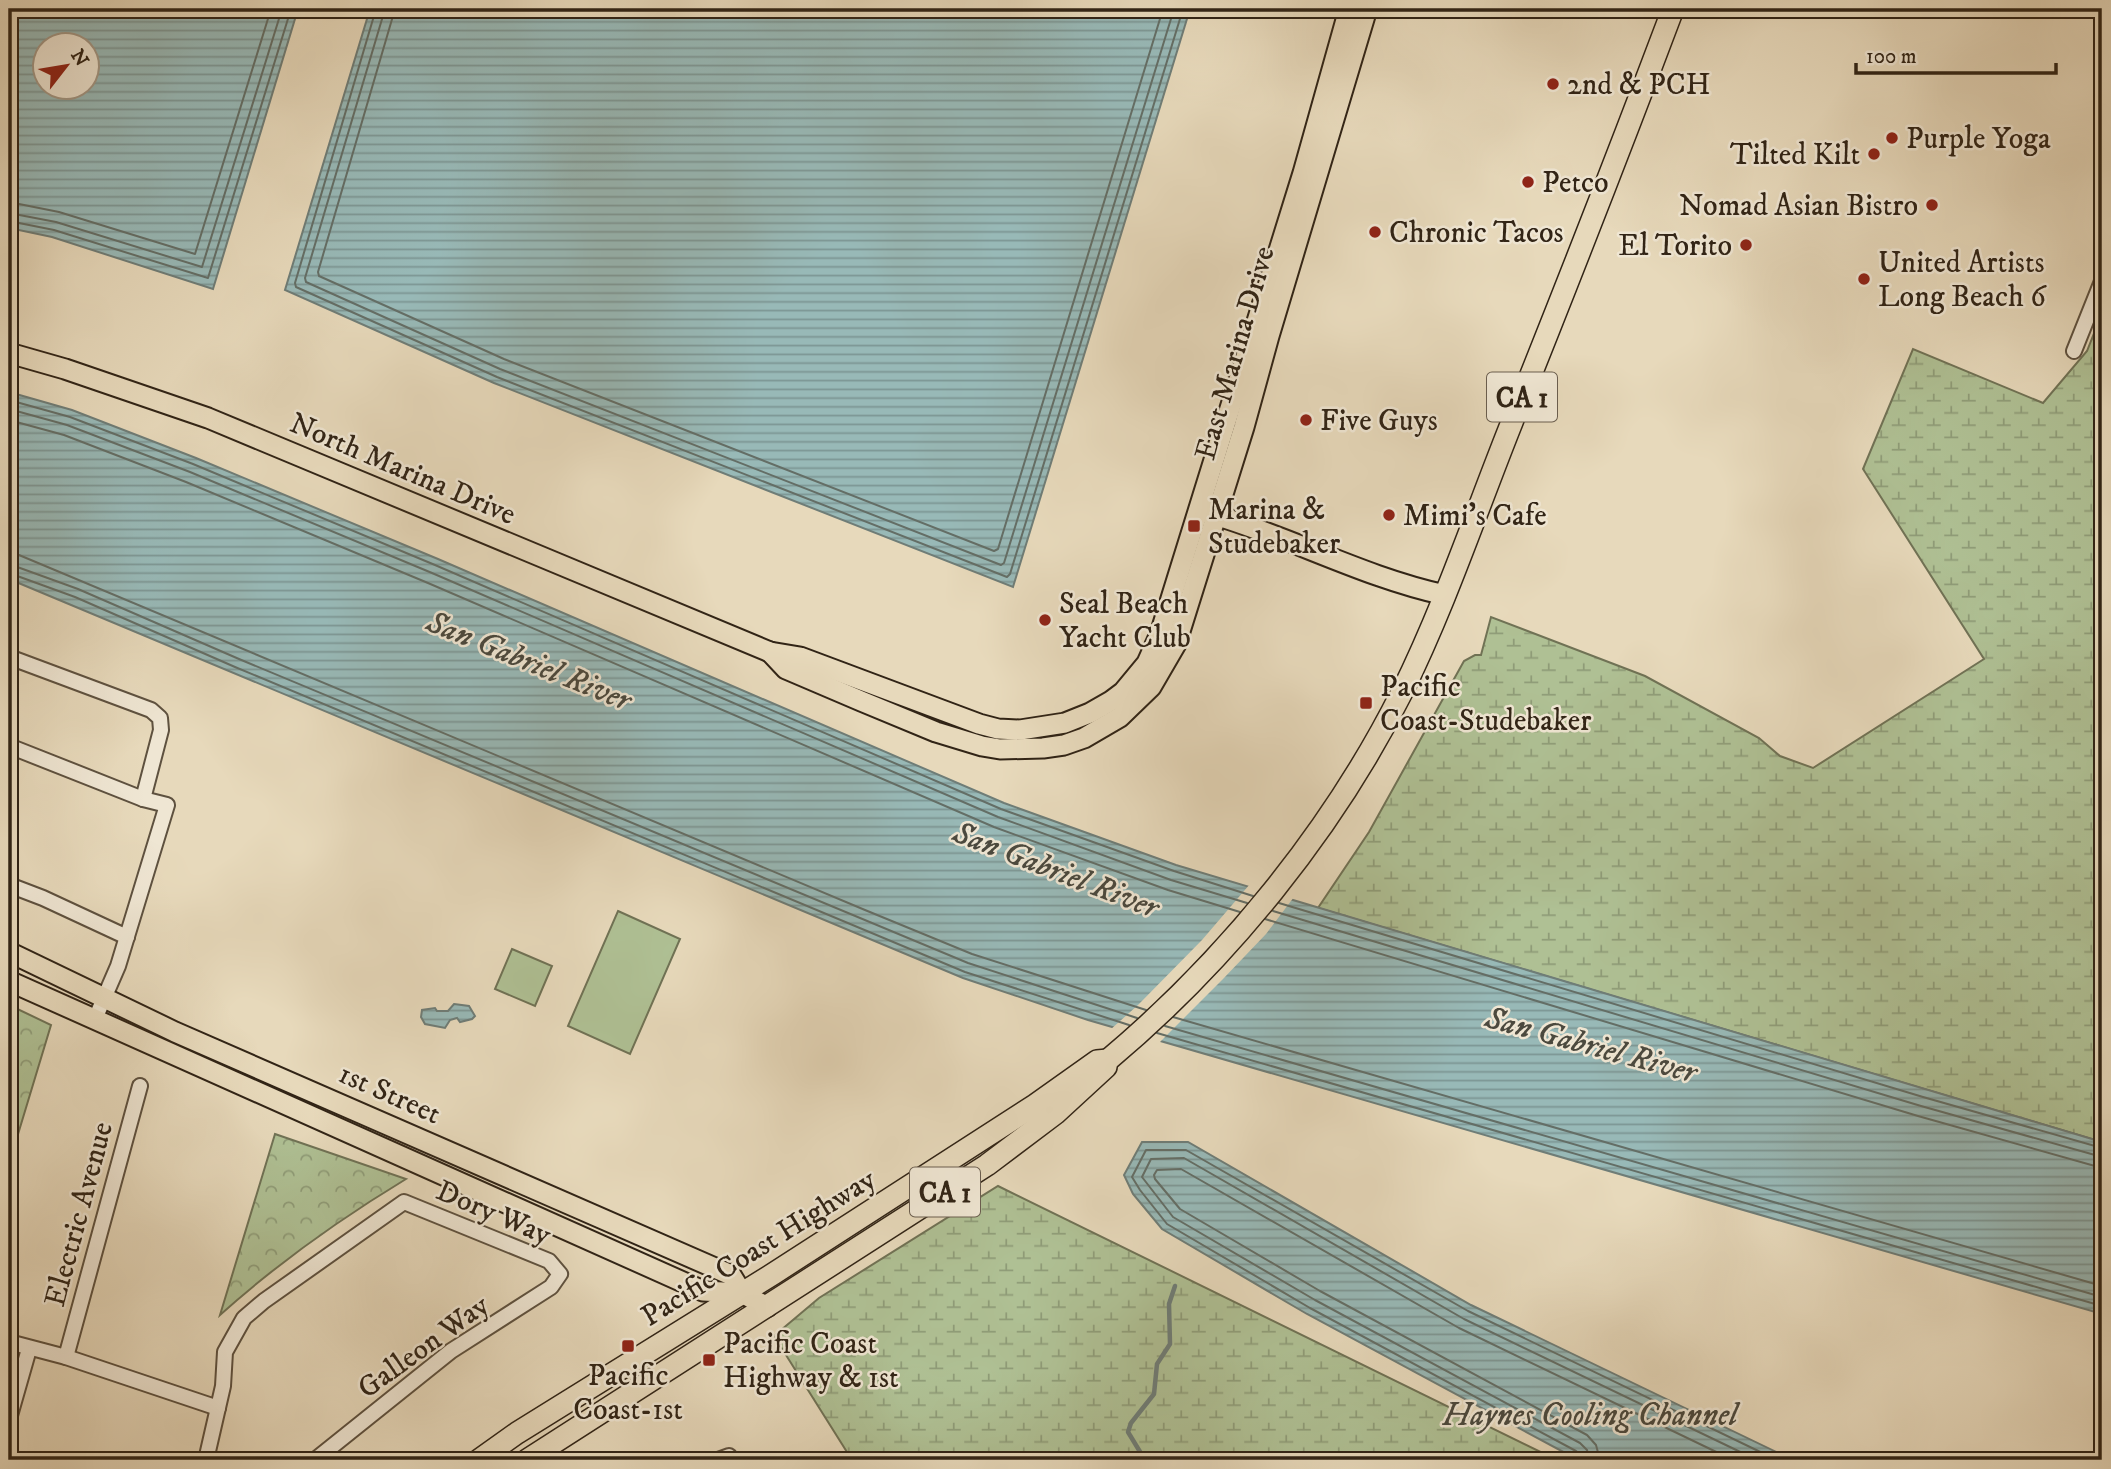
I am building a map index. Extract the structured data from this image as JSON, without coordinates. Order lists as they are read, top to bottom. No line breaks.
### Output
{"streets":{"highway":["CA 1","Pacific Coast Highway"],"main road":["East Marina Drive","North Marina Drive","1st Street"],"street":["Dory Way","Electric Avenue","Galleon Way"]},"crossings":[["East Marina Drive","North Marina Drive"],["CA 1","Pacific Coast Highway"],["1st Street","Pacific Coast Highway"],["Dory Way","Galleon Way"]],"water":["San Gabriel River","Haynes Cooling Channel"],"places":{"other":["2nd & PCH","Purple Yoga","Tilted Kilt","Petco","Nomad Asian Bistro","Chronic Tacos","El Torito","United Artists Long Beach 6","Five Guys","Mimi's Cafe","Seal Beach Yacht Club"],"transit":["Marina & Studebaker","Pacific Coast-Studebaker","Pacific Coast-1st","Pacific Coast Highway & 1st"]},"scale_bar":"100 m","north":"top right"}
